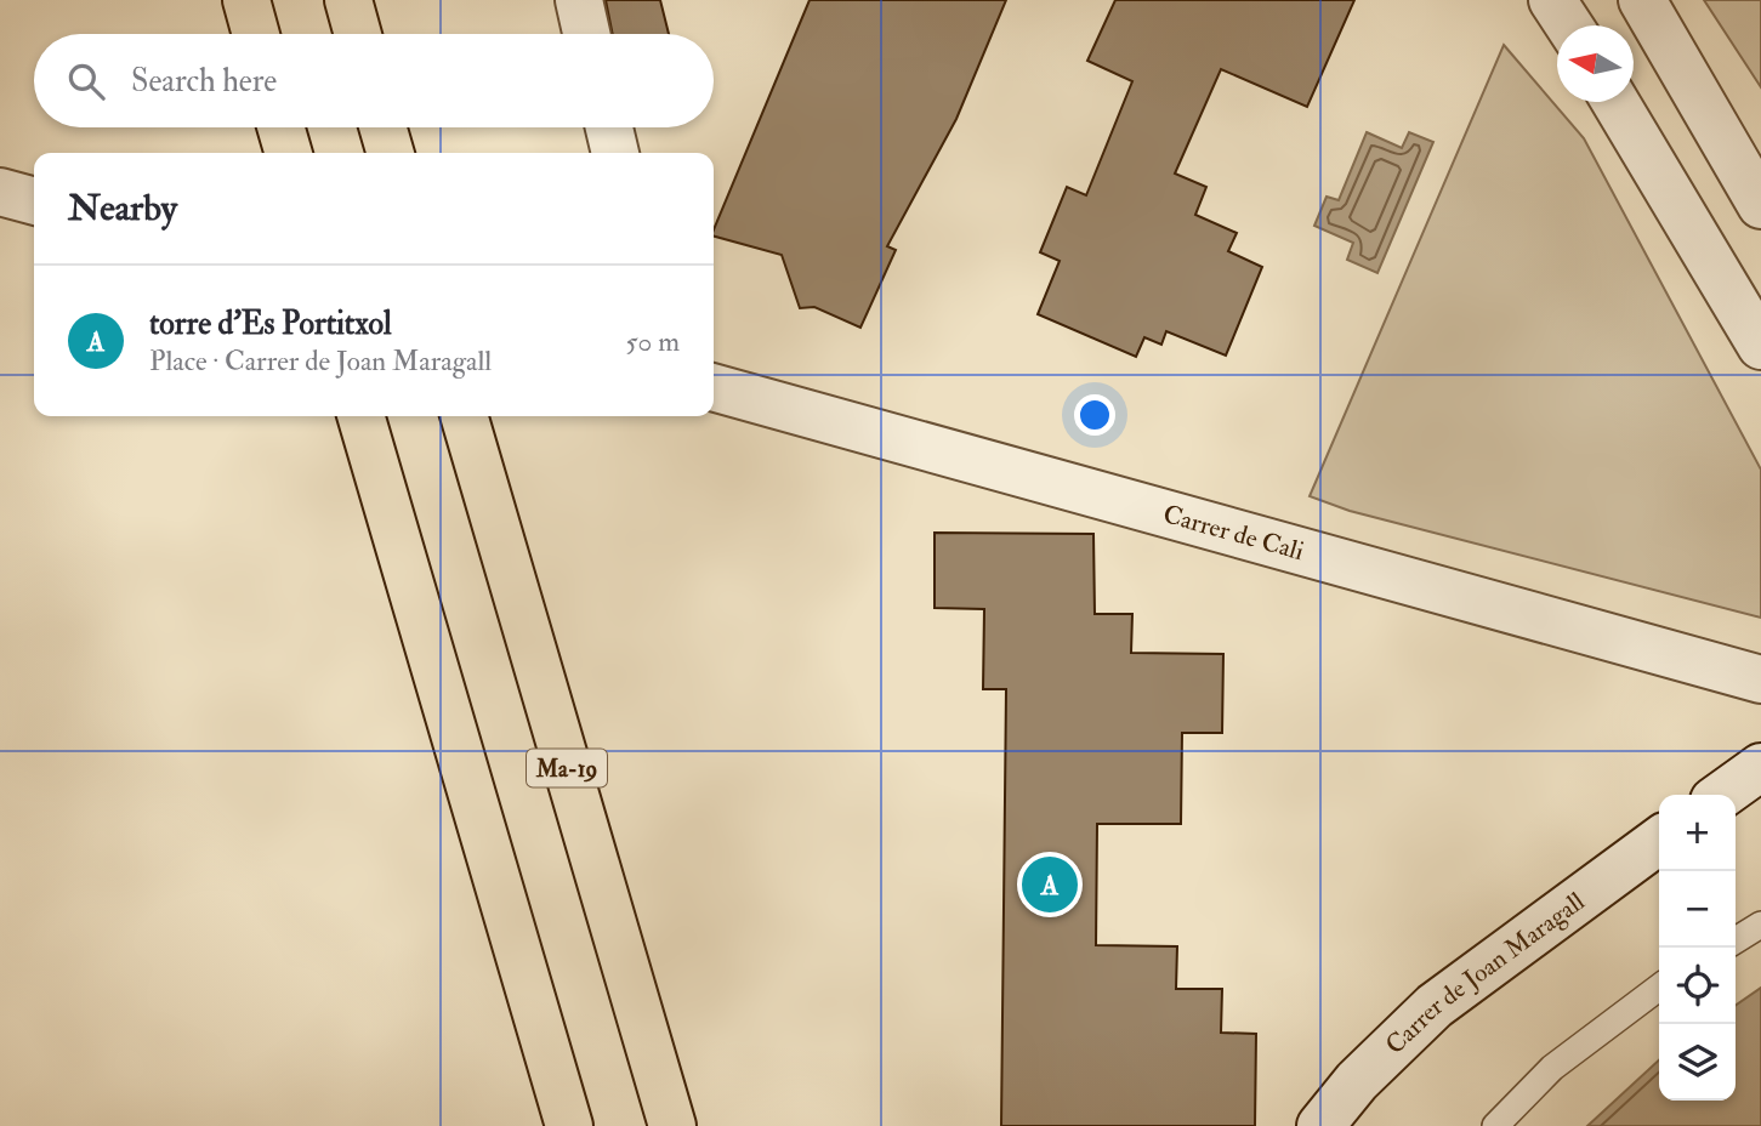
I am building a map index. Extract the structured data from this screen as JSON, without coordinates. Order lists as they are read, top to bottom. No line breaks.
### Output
{"streets":{"highway":["Ma-19"],"street":["Carrer de Cali","Carrer de Joan Maragall"]},"north":"left","page":{"search":"Search here","heading":"Nearby","list":[{"mark":"A","name":"torre d'Es Portitxol","note":"Place · Carrer de Joan Maragall","value":"50 m"}],"map_buttons":["+","−"],"pins":"A"}}
